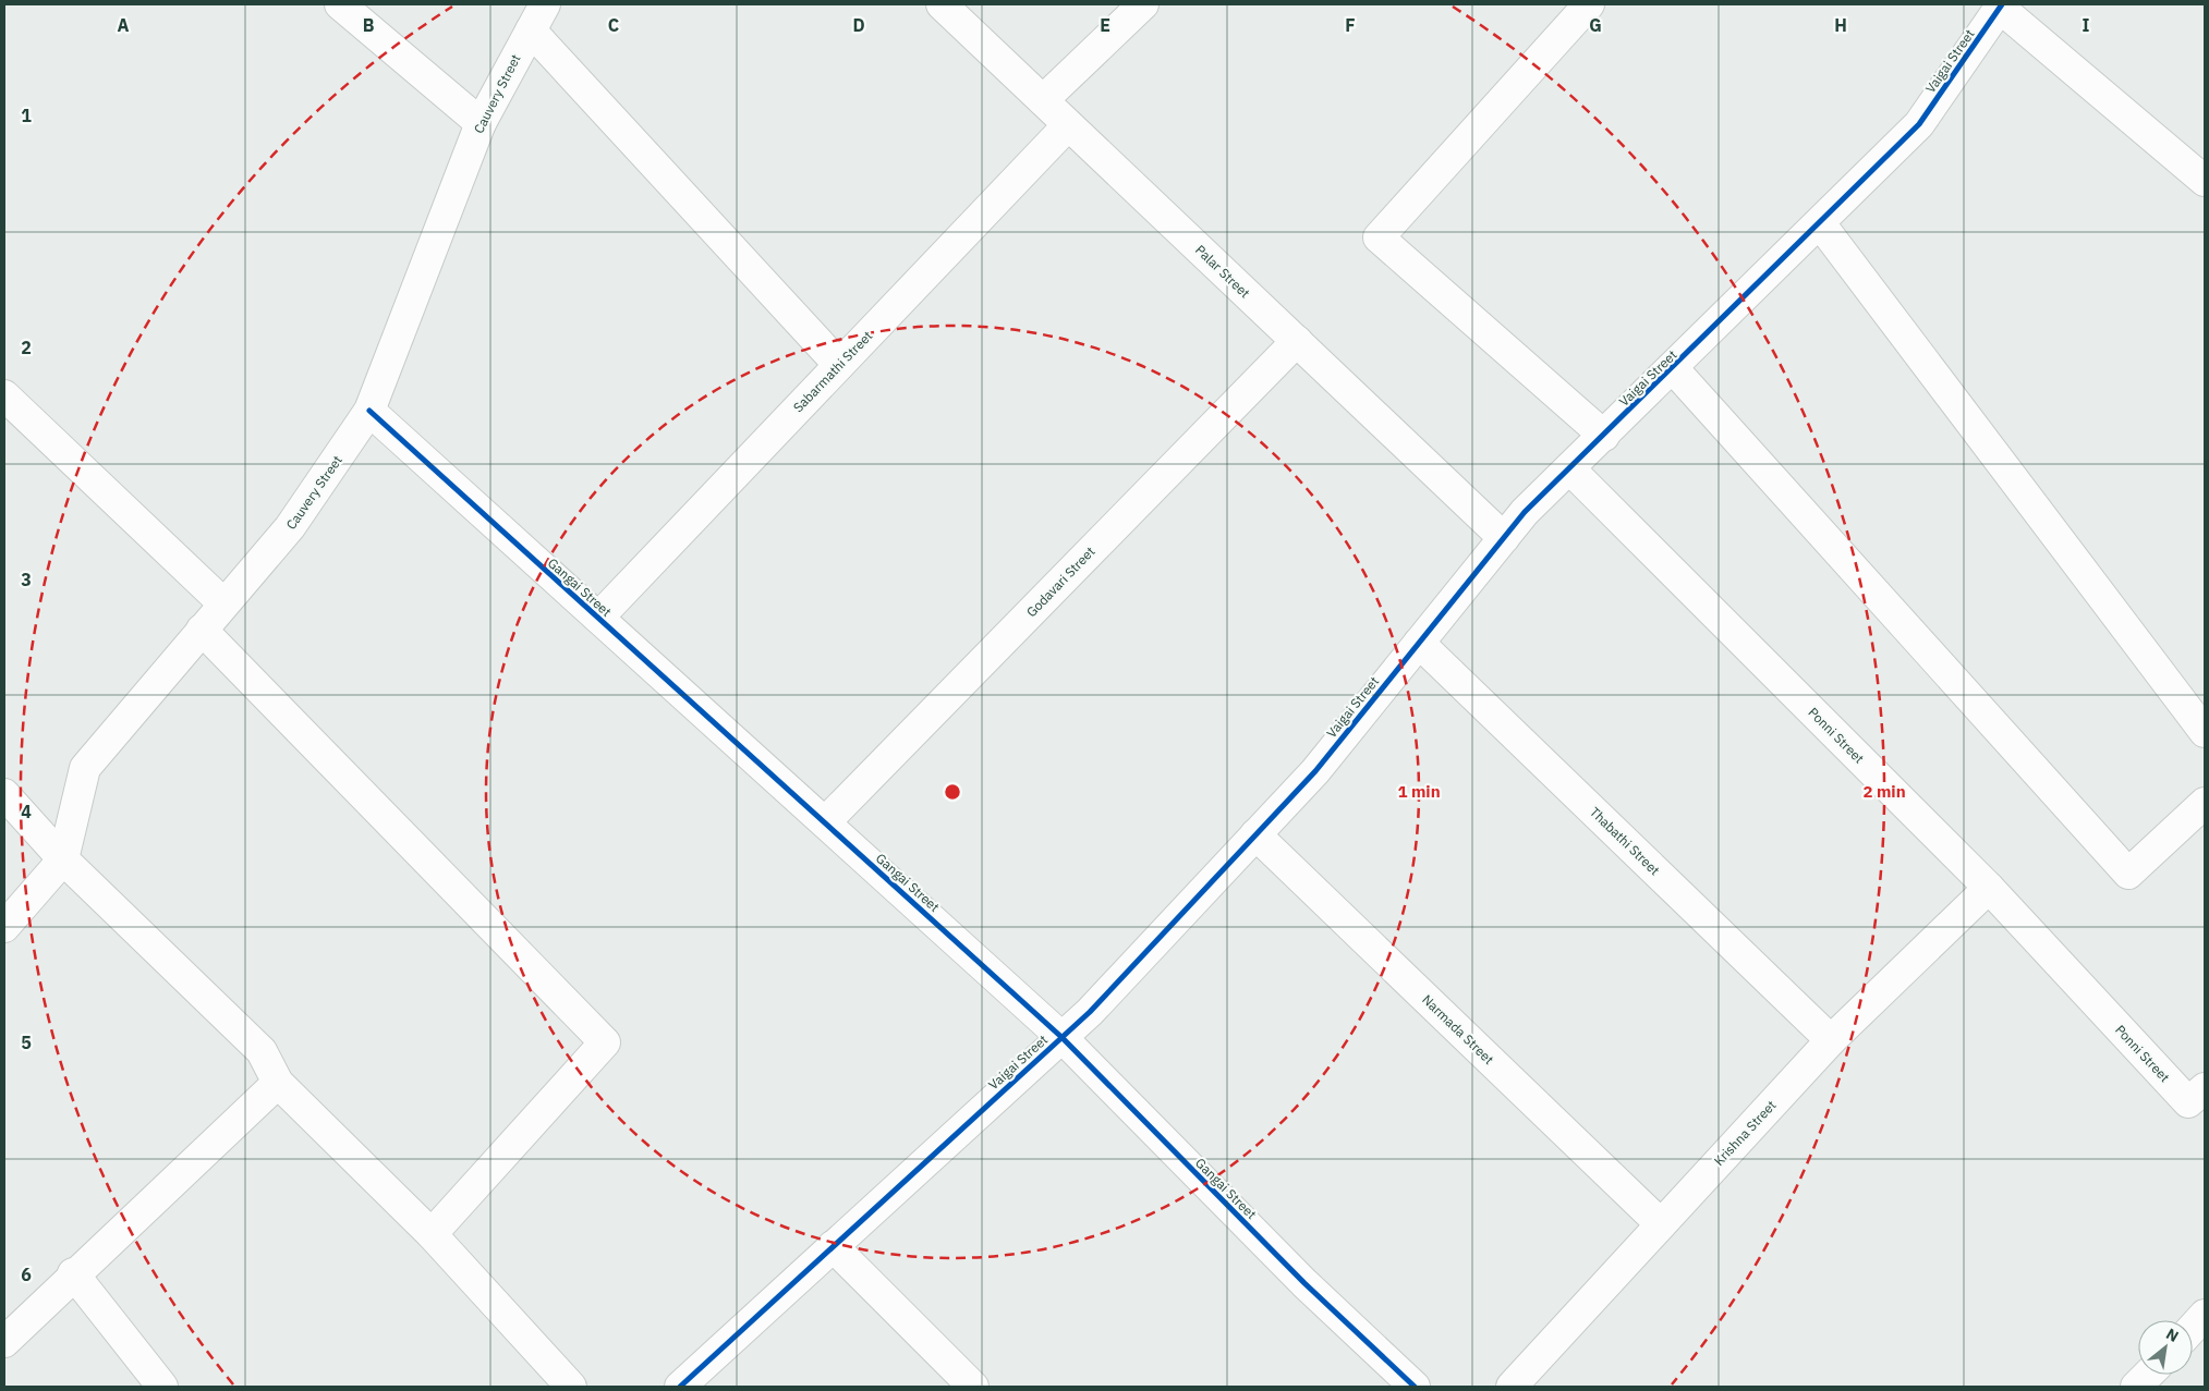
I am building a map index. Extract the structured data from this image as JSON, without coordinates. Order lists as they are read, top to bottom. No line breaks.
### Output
{"streets":{"street":["Vaigai Street","Cauvery Street","Palar Street","Sabarmathi Street","Godavari Street","Gangai Street","Ponni Street","Thabathi Street","Narmada Street","Krishna Street"]},"crossings":[["Vaigai Street","Palar Street"],["Vaigai Street","Gangai Street"],["Vaigai Street","Ponni Street"],["Vaigai Street","Thabathi Street"],["Vaigai Street","Narmada Street"],["Cauvery Street","Gangai Street"],["Palar Street","Sabarmathi Street"],["Palar Street","Godavari Street"],["Sabarmathi Street","Gangai Street"],["Godavari Street","Gangai Street"],["Ponni Street","Krishna Street"],["Thabathi Street","Krishna Street"],["Narmada Street","Krishna Street"]],"north":"top right","grid":{"columns":["A","B","C","D","E","F","G","H","I"],"rows":["1","2","3","4","5","6"]},"rings":["1 min","2 min"]}
